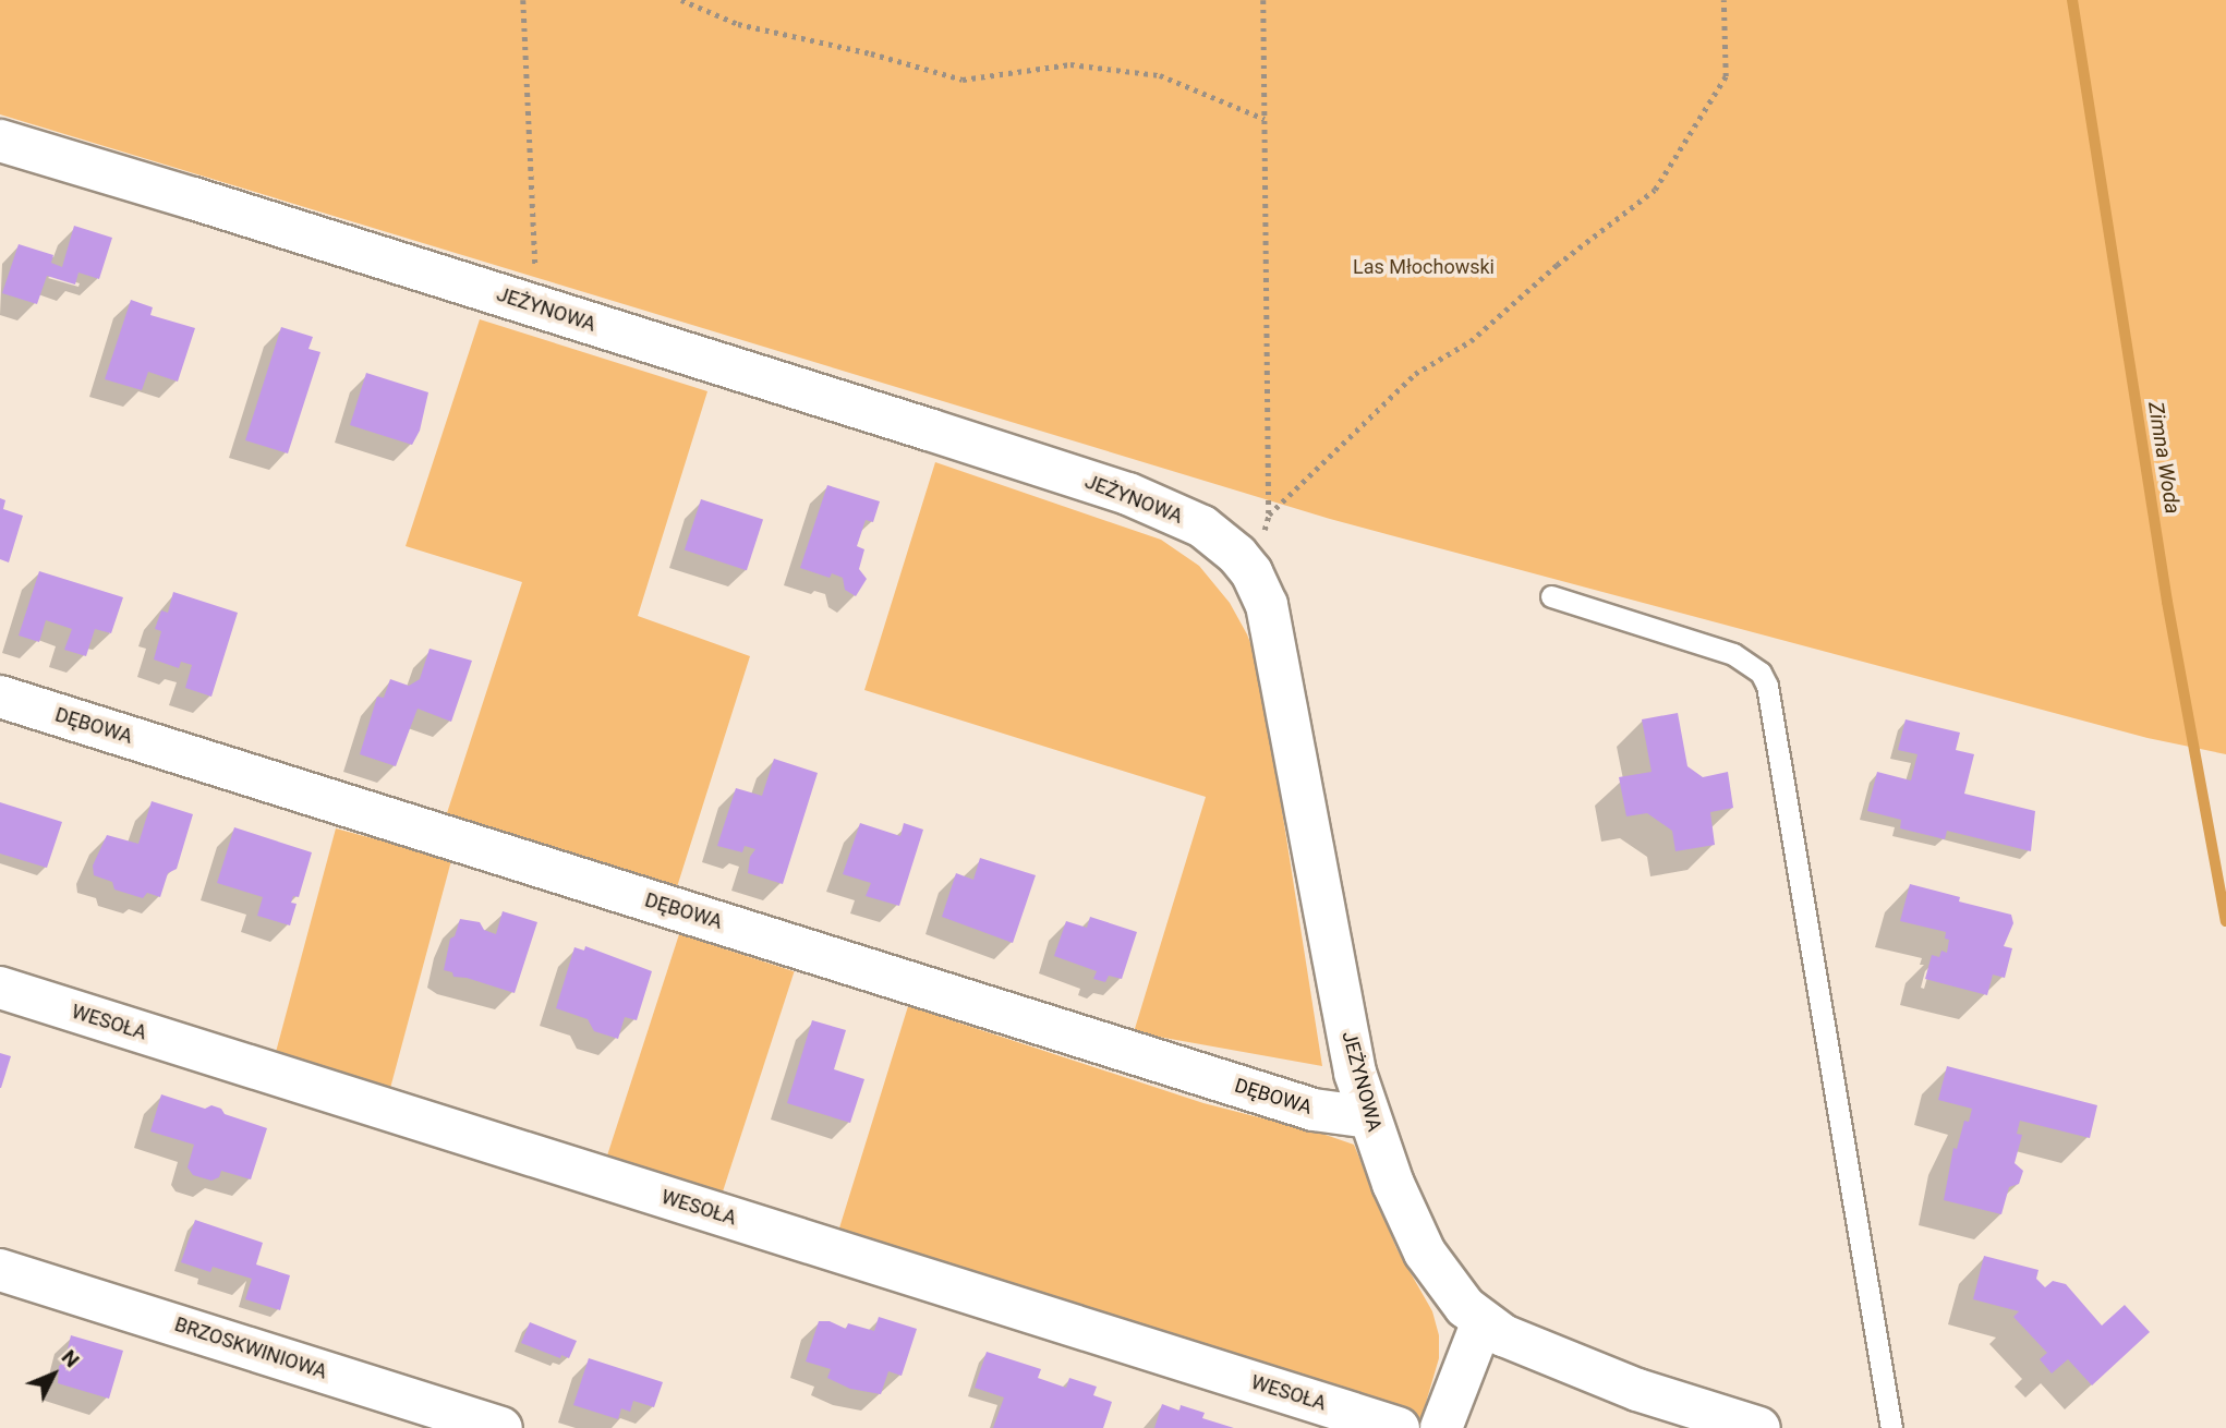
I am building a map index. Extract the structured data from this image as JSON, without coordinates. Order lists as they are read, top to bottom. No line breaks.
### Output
{"streets":{"street":["JEŻYNOWA","DĘBOWA","WESOŁA","BRZOSKWINIOWA"]},"crossings":[["JEŻYNOWA","DĘBOWA"]],"water":["Zimna Woda"],"parks":["Las Młochowski"],"north":"top right"}
